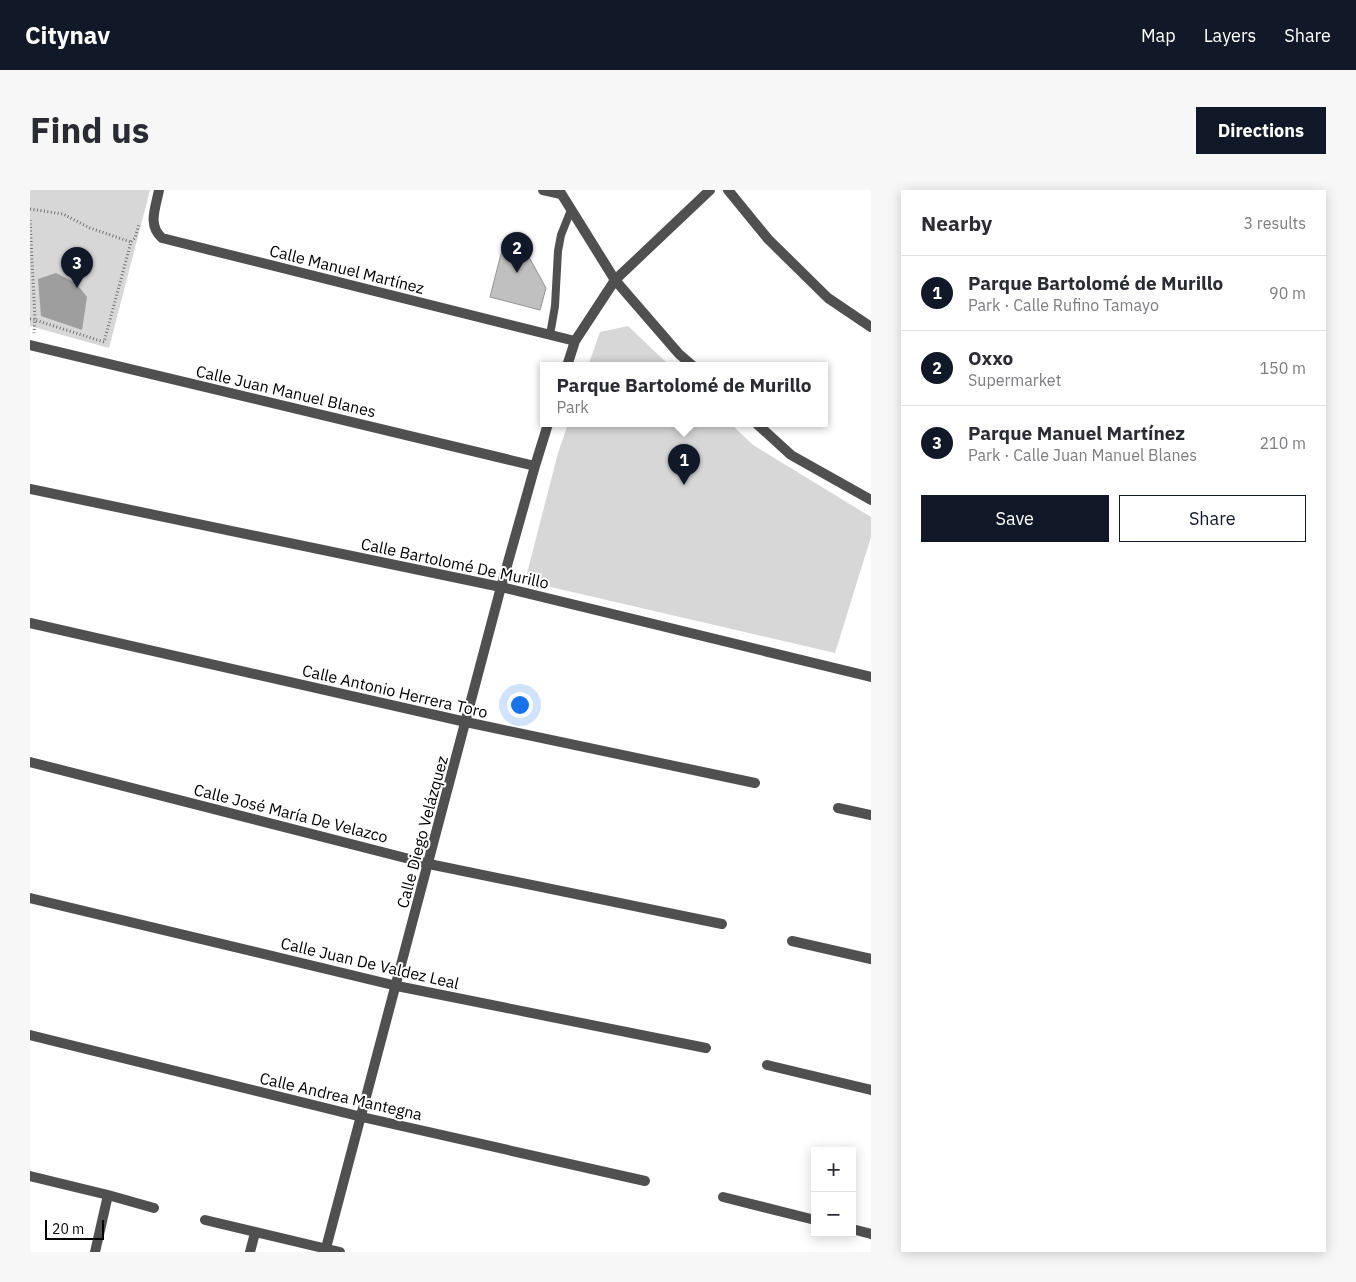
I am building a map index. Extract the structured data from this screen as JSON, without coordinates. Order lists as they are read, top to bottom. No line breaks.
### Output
{"streets":{"street":["Calle Manuel Martínez","Calle Juan Manuel Blanes","Calle Bartolomé De Murillo","Calle Antonio Herrera Toro","Calle José María De Velazco","Calle Diego Velázquez","Calle Juan De Valdez Leal","Calle Andrea Mantegna"]},"crossings":[["Calle Juan Manuel Blanes","Calle Diego Velázquez"],["Calle Bartolomé De Murillo","Calle Diego Velázquez"],["Calle Antonio Herrera Toro","Calle Diego Velázquez"],["Calle José María De Velazco","Calle Diego Velázquez"],["Calle Diego Velázquez","Calle Juan De Valdez Leal"],["Calle Diego Velázquez","Calle Andrea Mantegna"]],"scale_bar":"20 m","page":{"header":"Citynav","nav":["Map","Layers","Share"],"title":"Find us","buttons":["Directions",["Save","Share"]],"heading":["Nearby","3 results"],"pins":["2","3","1"],"list":[{"mark":"1","name":"Parque Bartolomé de Murillo","note":"Park · Calle Rufino Tamayo","value":"90 m"},{"mark":"2","name":"Oxxo","note":"Supermarket","value":"150 m"},{"mark":"3","name":"Parque Manuel Martínez","note":"Park · Calle Juan Manuel Blanes","value":"210 m"}],"popup":["Parque Bartolomé de Murillo","Park"],"map_buttons":["+","−"],"scale":"20 m"}}
